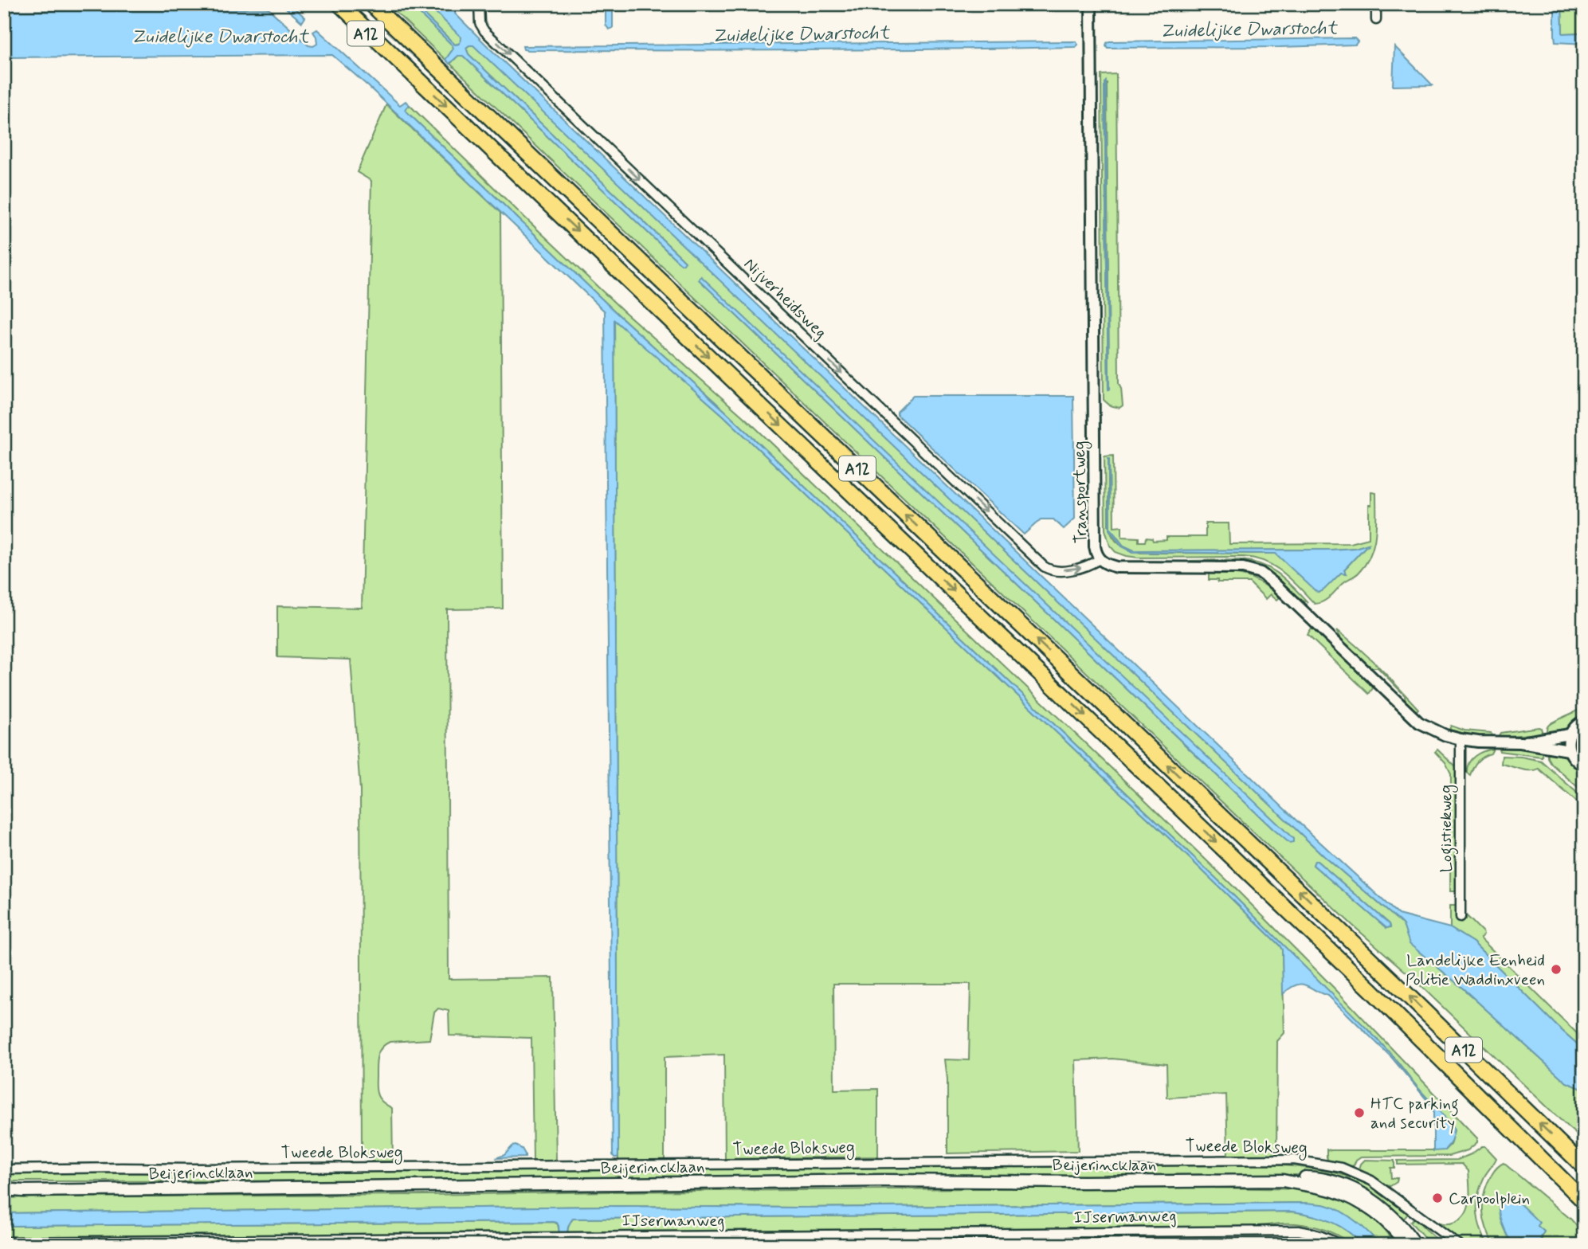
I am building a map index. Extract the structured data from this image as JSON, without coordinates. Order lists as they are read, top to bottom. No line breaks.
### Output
{"streets":{"highway":["A12"],"main road":["Beijerincklaan"],"street":["Nijverheidsweg","Transportweg","Logistiekweg","Tweede Bloksweg","IJsermanweg"]},"crossings":[["Nijverheidsweg","Transportweg"],["Transportweg","Logistiekweg"]],"one_way":["Nijverheidsweg"],"water":["Zuidelijke Dwarstocht"],"places":["Landelijke Eenheid Politie Waddinxveen","HTC parking and security","Carpoolplein"]}
